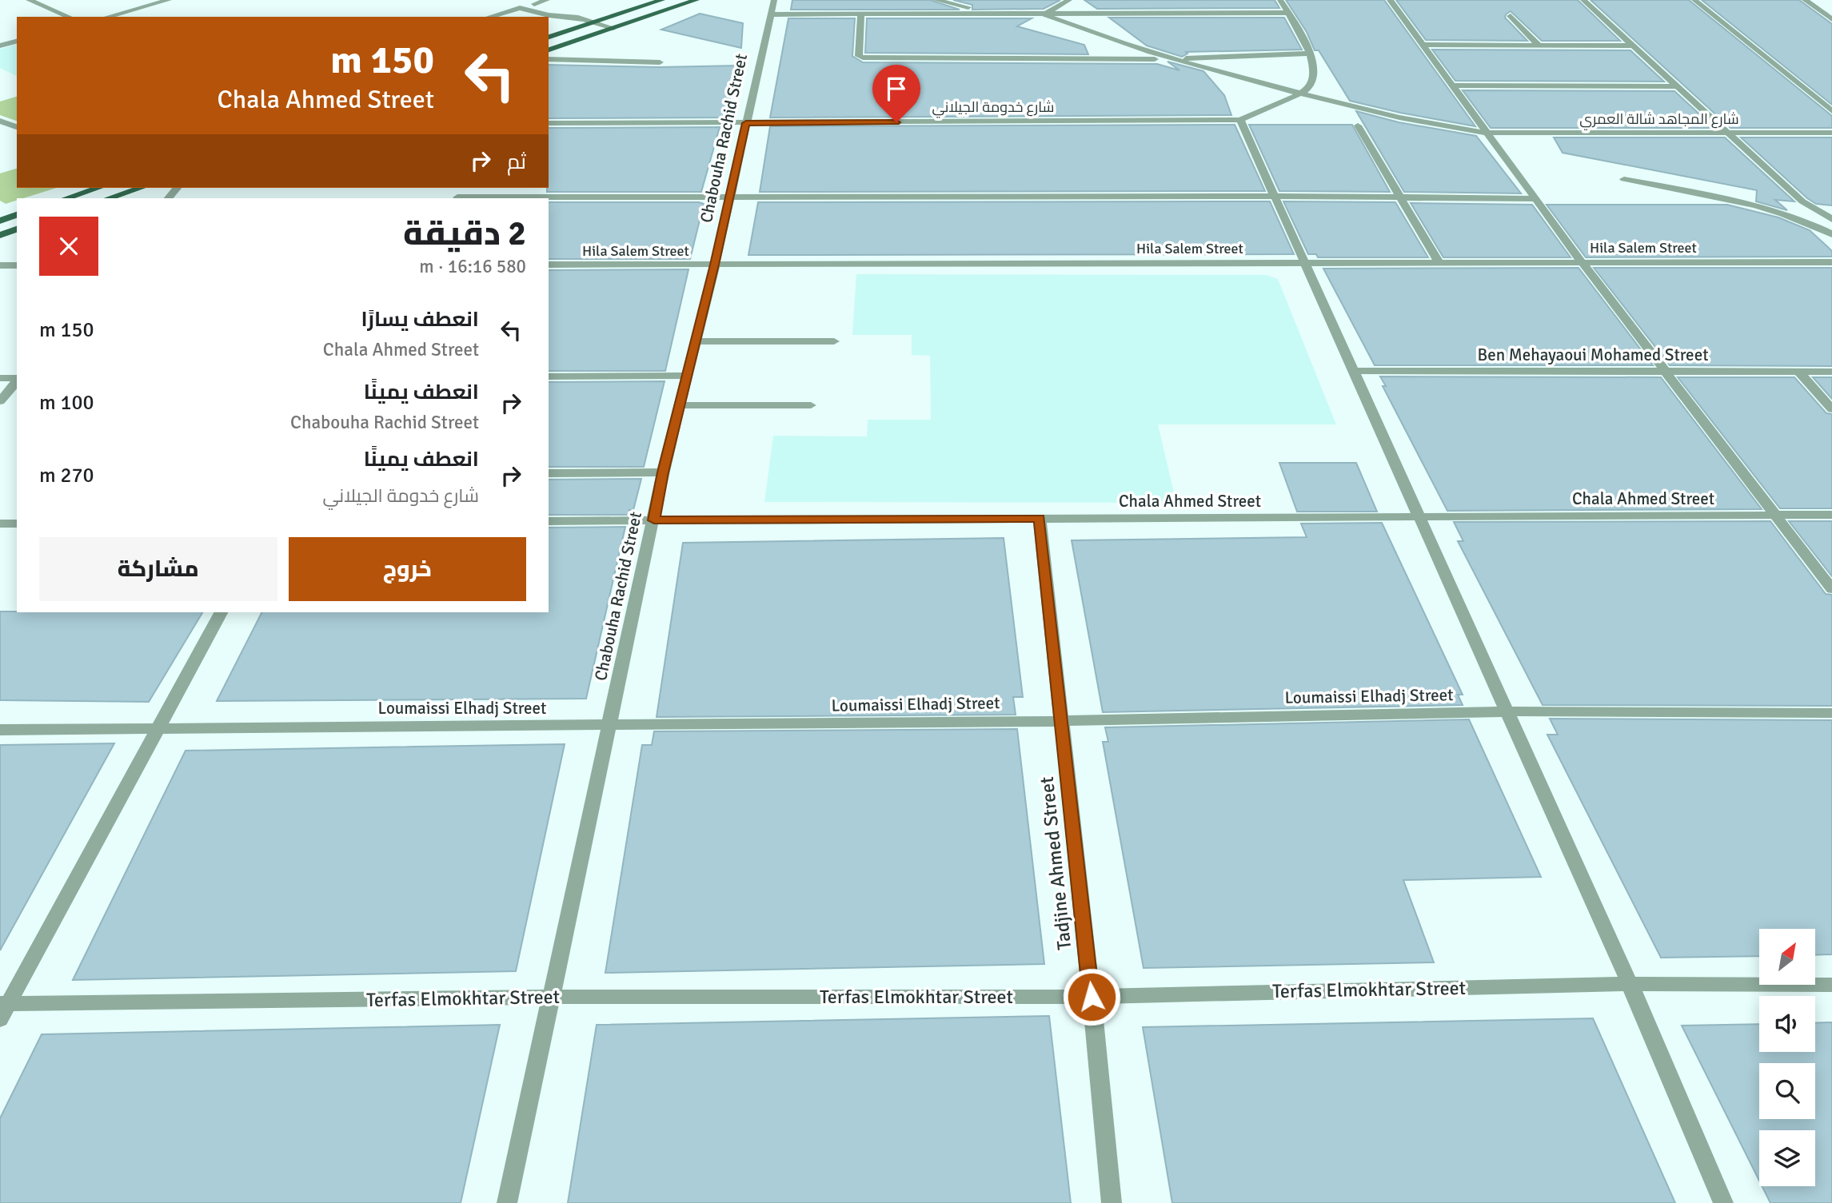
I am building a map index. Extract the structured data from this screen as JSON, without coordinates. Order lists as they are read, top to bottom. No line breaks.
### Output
{"streets":{"street":["شارع خدومة الجيلاني","شارع المجاهد شالة العمري","Chabouha Rachid Street","Hila Salem Street","Ben Mehayaoui Mohamed Street","Chala Ahmed Street","Loumaissi Elhadj Street","Tadjine Ahmed Street","Terfas Elmokhtar Street"]},"crossings":[["شارع خدومة الجيلاني","شارع المجاهد شالة العمري"],["شارع خدومة الجيلاني","Chabouha Rachid Street"],["Chabouha Rachid Street","Hila Salem Street"],["Chabouha Rachid Street","Chala Ahmed Street"],["Chabouha Rachid Street","Loumaissi Elhadj Street"],["Chabouha Rachid Street","Terfas Elmokhtar Street"],["Chala Ahmed Street","Tadjine Ahmed Street"],["Loumaissi Elhadj Street","Tadjine Ahmed Street"],["Tadjine Ahmed Street","Terfas Elmokhtar Street"]],"north":"top right","page":{"turn":["150 m","Chala Ahmed Street"],"then":"ثم","heading":["2 دقيقة","580 m · 16:16"],"list":[{"name":"انعطف يسارًا","note":"Chala Ahmed Street","value":"150 m"},{"name":"انعطف يمينًا","note":"Chabouha Rachid Street","value":"100 m"},{"name":"انعطف يمينًا","note":"شارع خدومة الجيلاني","value":"270 m"}],"buttons":["خروج","مشاركة"]}}
